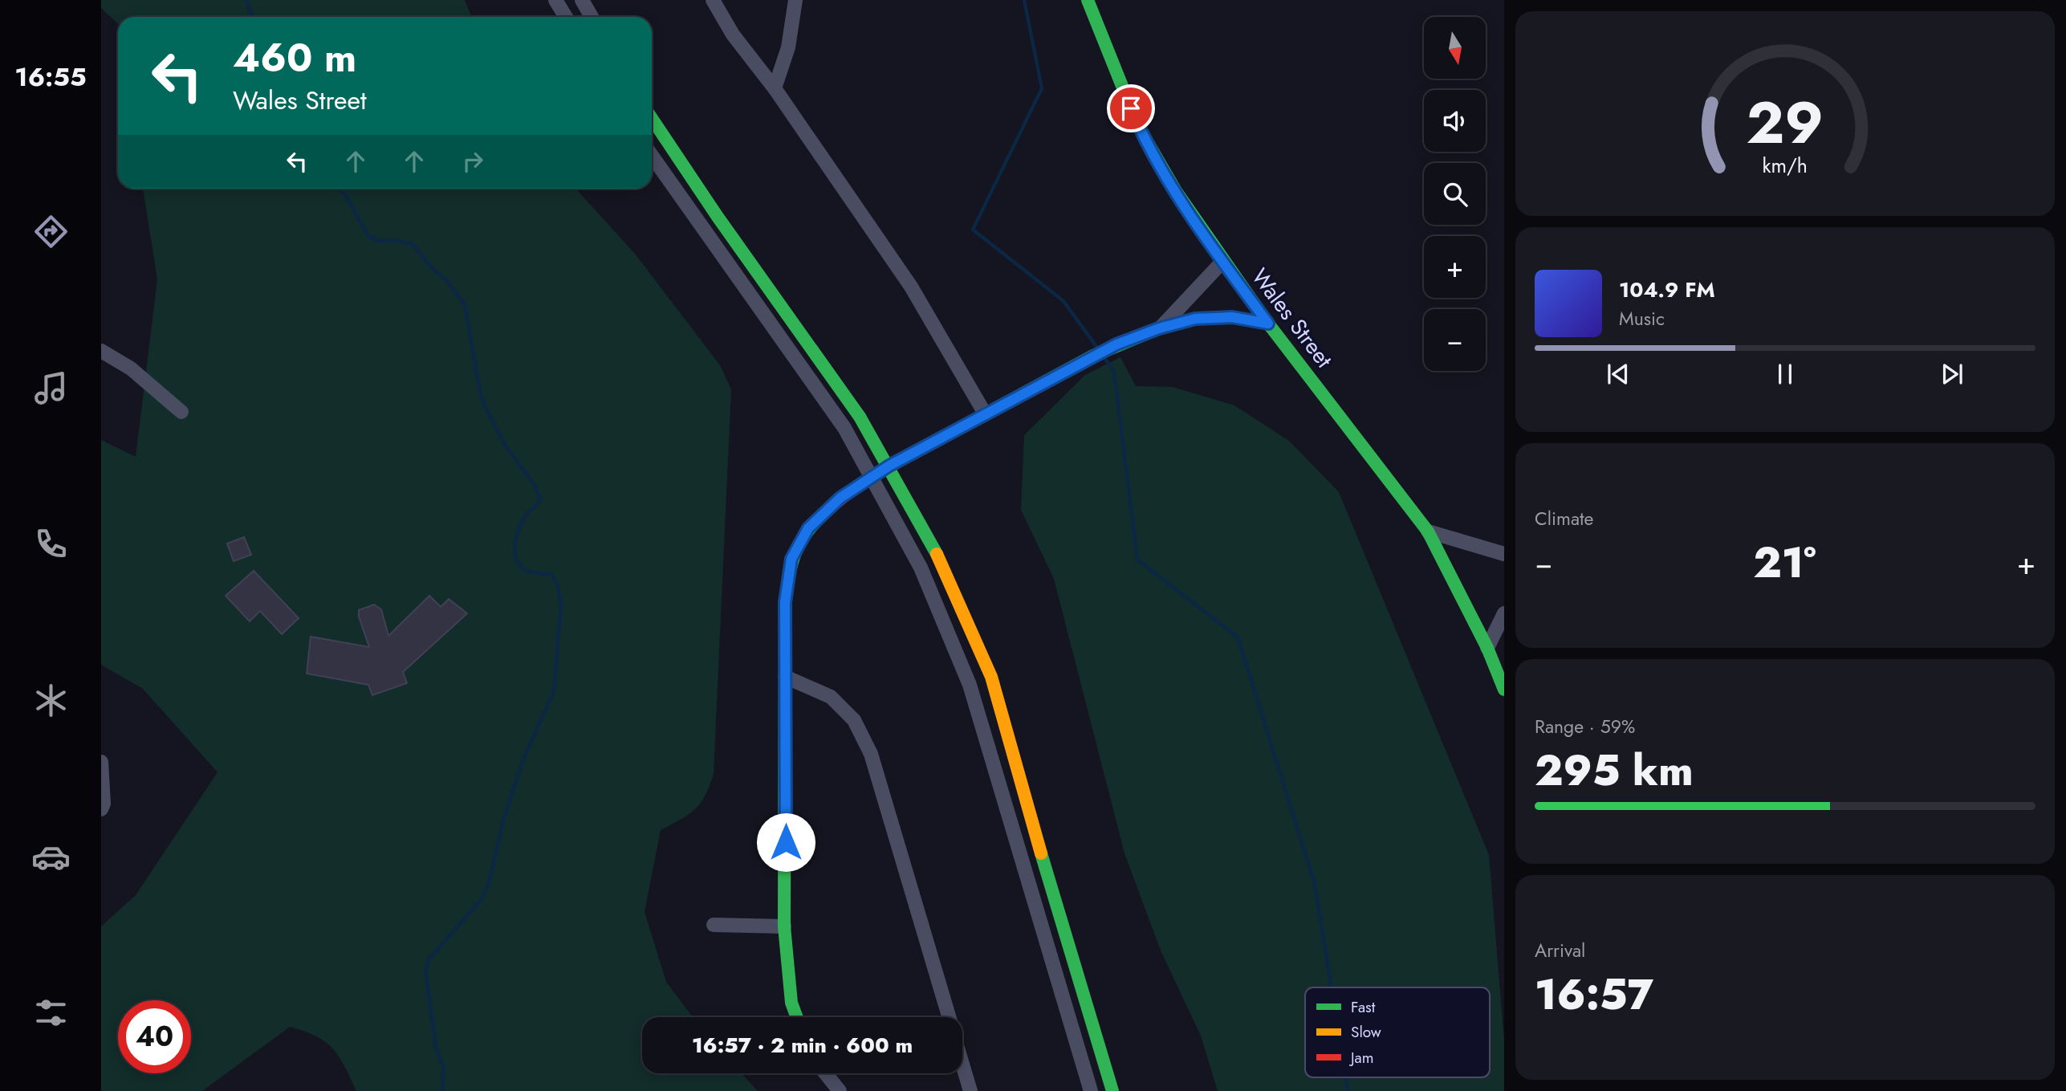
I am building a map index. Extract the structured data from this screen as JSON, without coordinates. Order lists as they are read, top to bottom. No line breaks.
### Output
{"streets":{"street":["Wales Street"]},"legend":["Fast","Slow","Jam"],"north":"bottom","page":{"tabs":"16:55","map_buttons":["+","−"],"turn":["460 m","Wales Street"],"song":["104.9 FM","Music"],"tile":["Climate",["Range · 59%","295 km"],["Arrival","16:57"]],"heat":["−","21°","+"],"limit":"40","trip":"16:57 · 2 min · 600 m","gauge":["29","km/h"]}}
